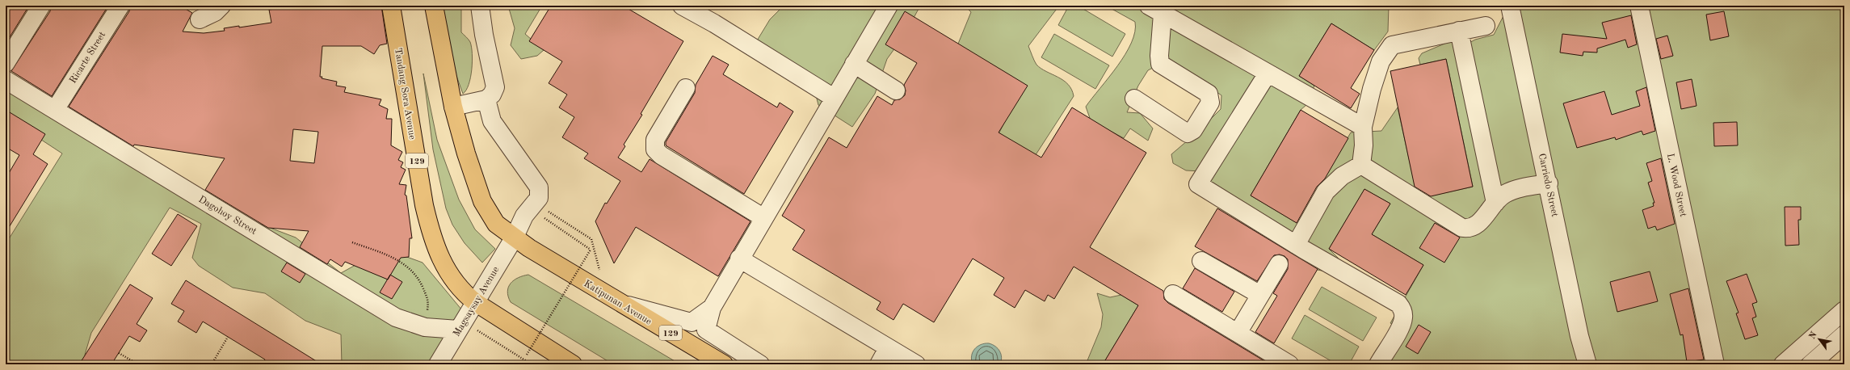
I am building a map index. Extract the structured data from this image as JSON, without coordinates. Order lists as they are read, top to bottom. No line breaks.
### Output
{"streets":{"main road":["Tandang Sora Avenue","129","Katipunan Avenue"],"street":["Ricarte Street","Carriedo Street","L. Wood Street","Dagohoy Street","Magsaysay Avenue"]},"crossings":[["Ricarte Street","Dagohoy Street"],["Tandang Sora Avenue","129"],["Tandang Sora Avenue","Magsaysay Avenue"],["129","Magsaysay Avenue"],["129","Katipunan Avenue"],["Dagohoy Street","Magsaysay Avenue"],["Magsaysay Avenue","Katipunan Avenue"]],"north":"top left"}
